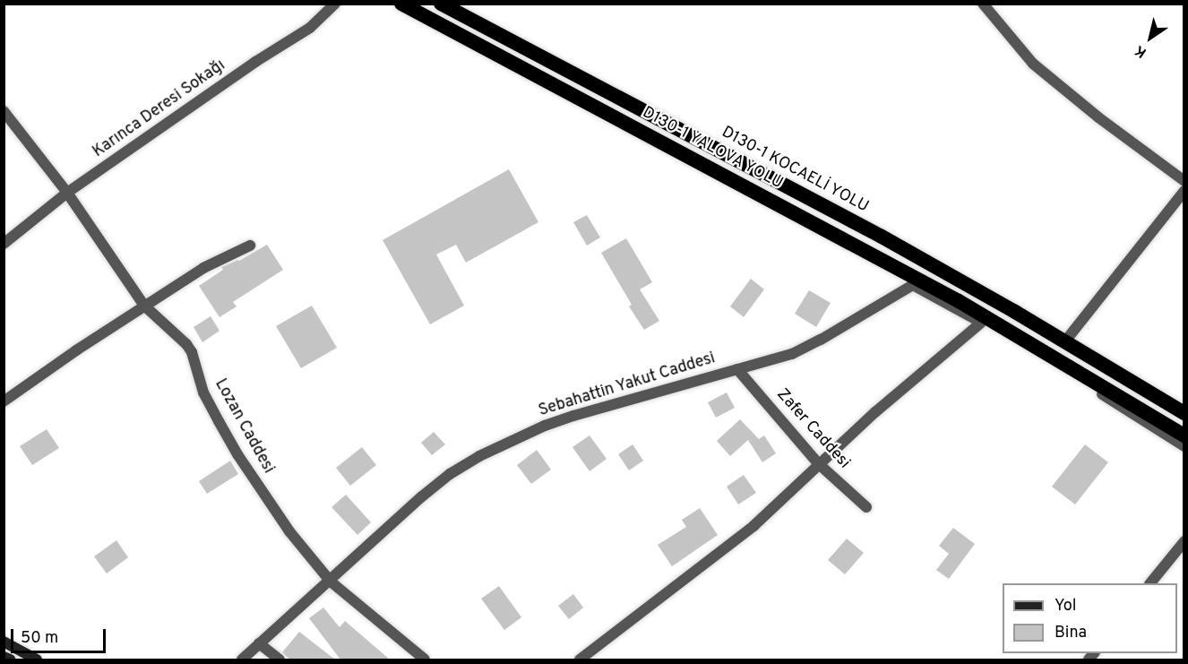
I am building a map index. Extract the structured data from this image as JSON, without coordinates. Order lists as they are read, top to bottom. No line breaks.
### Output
{"streets":{"highway":["D130-1 YALOVA YOLU","D130-1 KOCAELİ YOLU"],"street":["Karınca Deresi Sokağı","Sebahattin Yakut Caddesi","Lozan Caddesi","Zafer Caddesi"]},"crossings":[["Karınca Deresi Sokağı","Lozan Caddesi"],["D130-1 YALOVA YOLU","Sebahattin Yakut Caddesi"],["Sebahattin Yakut Caddesi","Lozan Caddesi"],["Sebahattin Yakut Caddesi","Zafer Caddesi"]],"legend":["Yol","Bina"],"scale_bar":"50 m","north":"bottom left"}
